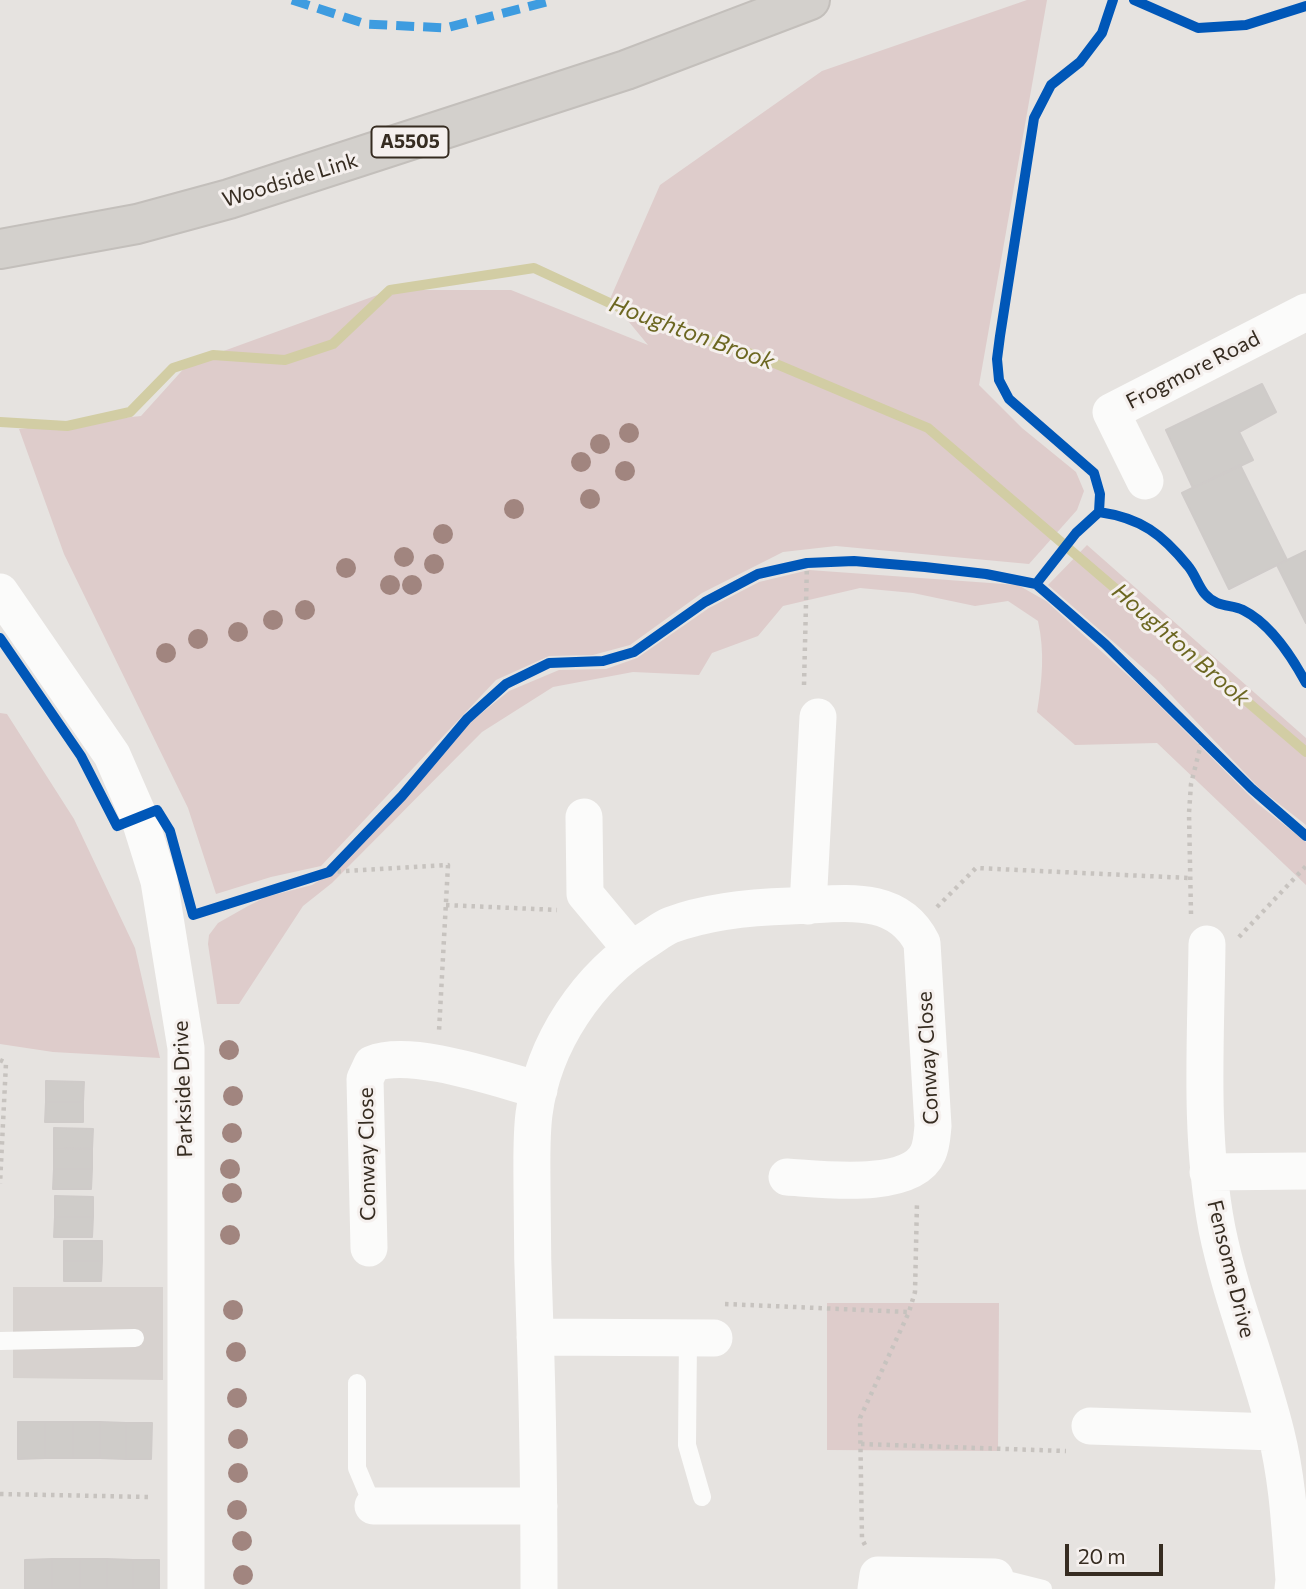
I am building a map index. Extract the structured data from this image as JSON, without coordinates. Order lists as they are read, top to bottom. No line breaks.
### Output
{"streets":{"main road":["A5505","Woodside Link"],"street":["Frogmore Road","Conway Close","Parkside Drive","Fensome Drive"]},"water":["Houghton Brook"],"scale_bar":"20 m"}
